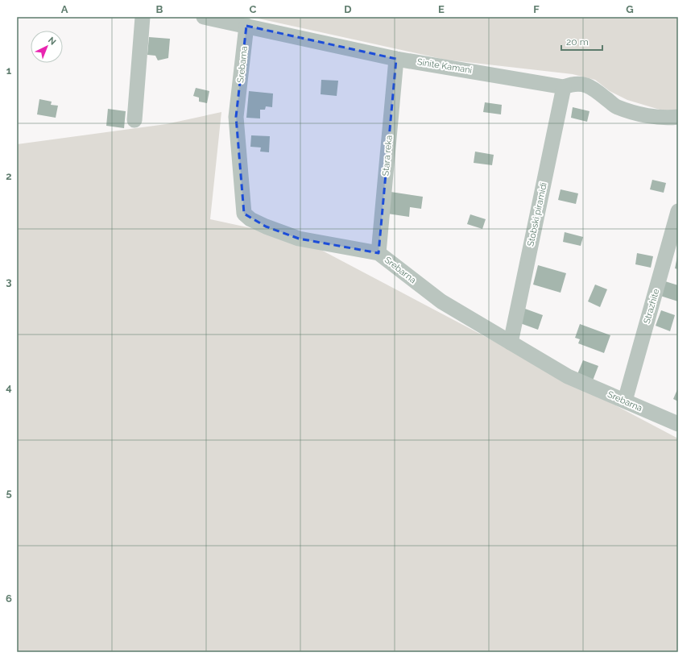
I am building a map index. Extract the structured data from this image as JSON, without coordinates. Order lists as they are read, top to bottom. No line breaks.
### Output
{"streets":{"street":["Srebarna","Sinite Kamani","Stara reka","Stobski piramidi","Strazhite"]},"crossings":[["Srebarna","Sinite Kamani"],["Srebarna","Stara reka"],["Srebarna","Stobski piramidi"],["Srebarna","Strazhite"],["Sinite Kamani","Stara reka"],["Sinite Kamani","Stobski piramidi"]],"scale_bar":"20 m","north":"top right","grid":{"columns":["A","B","C","D","E","F","G"],"rows":["1","2","3","4","5","6"]}}
